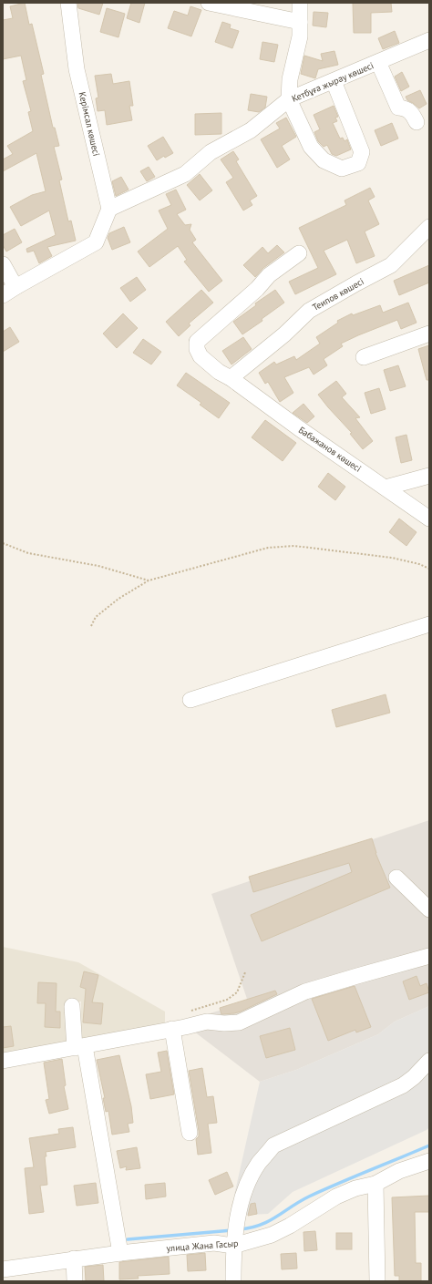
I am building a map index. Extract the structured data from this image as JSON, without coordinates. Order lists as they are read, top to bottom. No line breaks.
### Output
{"streets":{"street":["Кетбұға жырау көшесі","Керімсал көшесі","Теипов көшесі","Бабажанов көшесі","улица Жана Гасыр"]},"crossings":[["Кетбұға жырау көшесі","Керімсал көшесі"],["Теипов көшесі","Бабажанов көшесі"]]}
